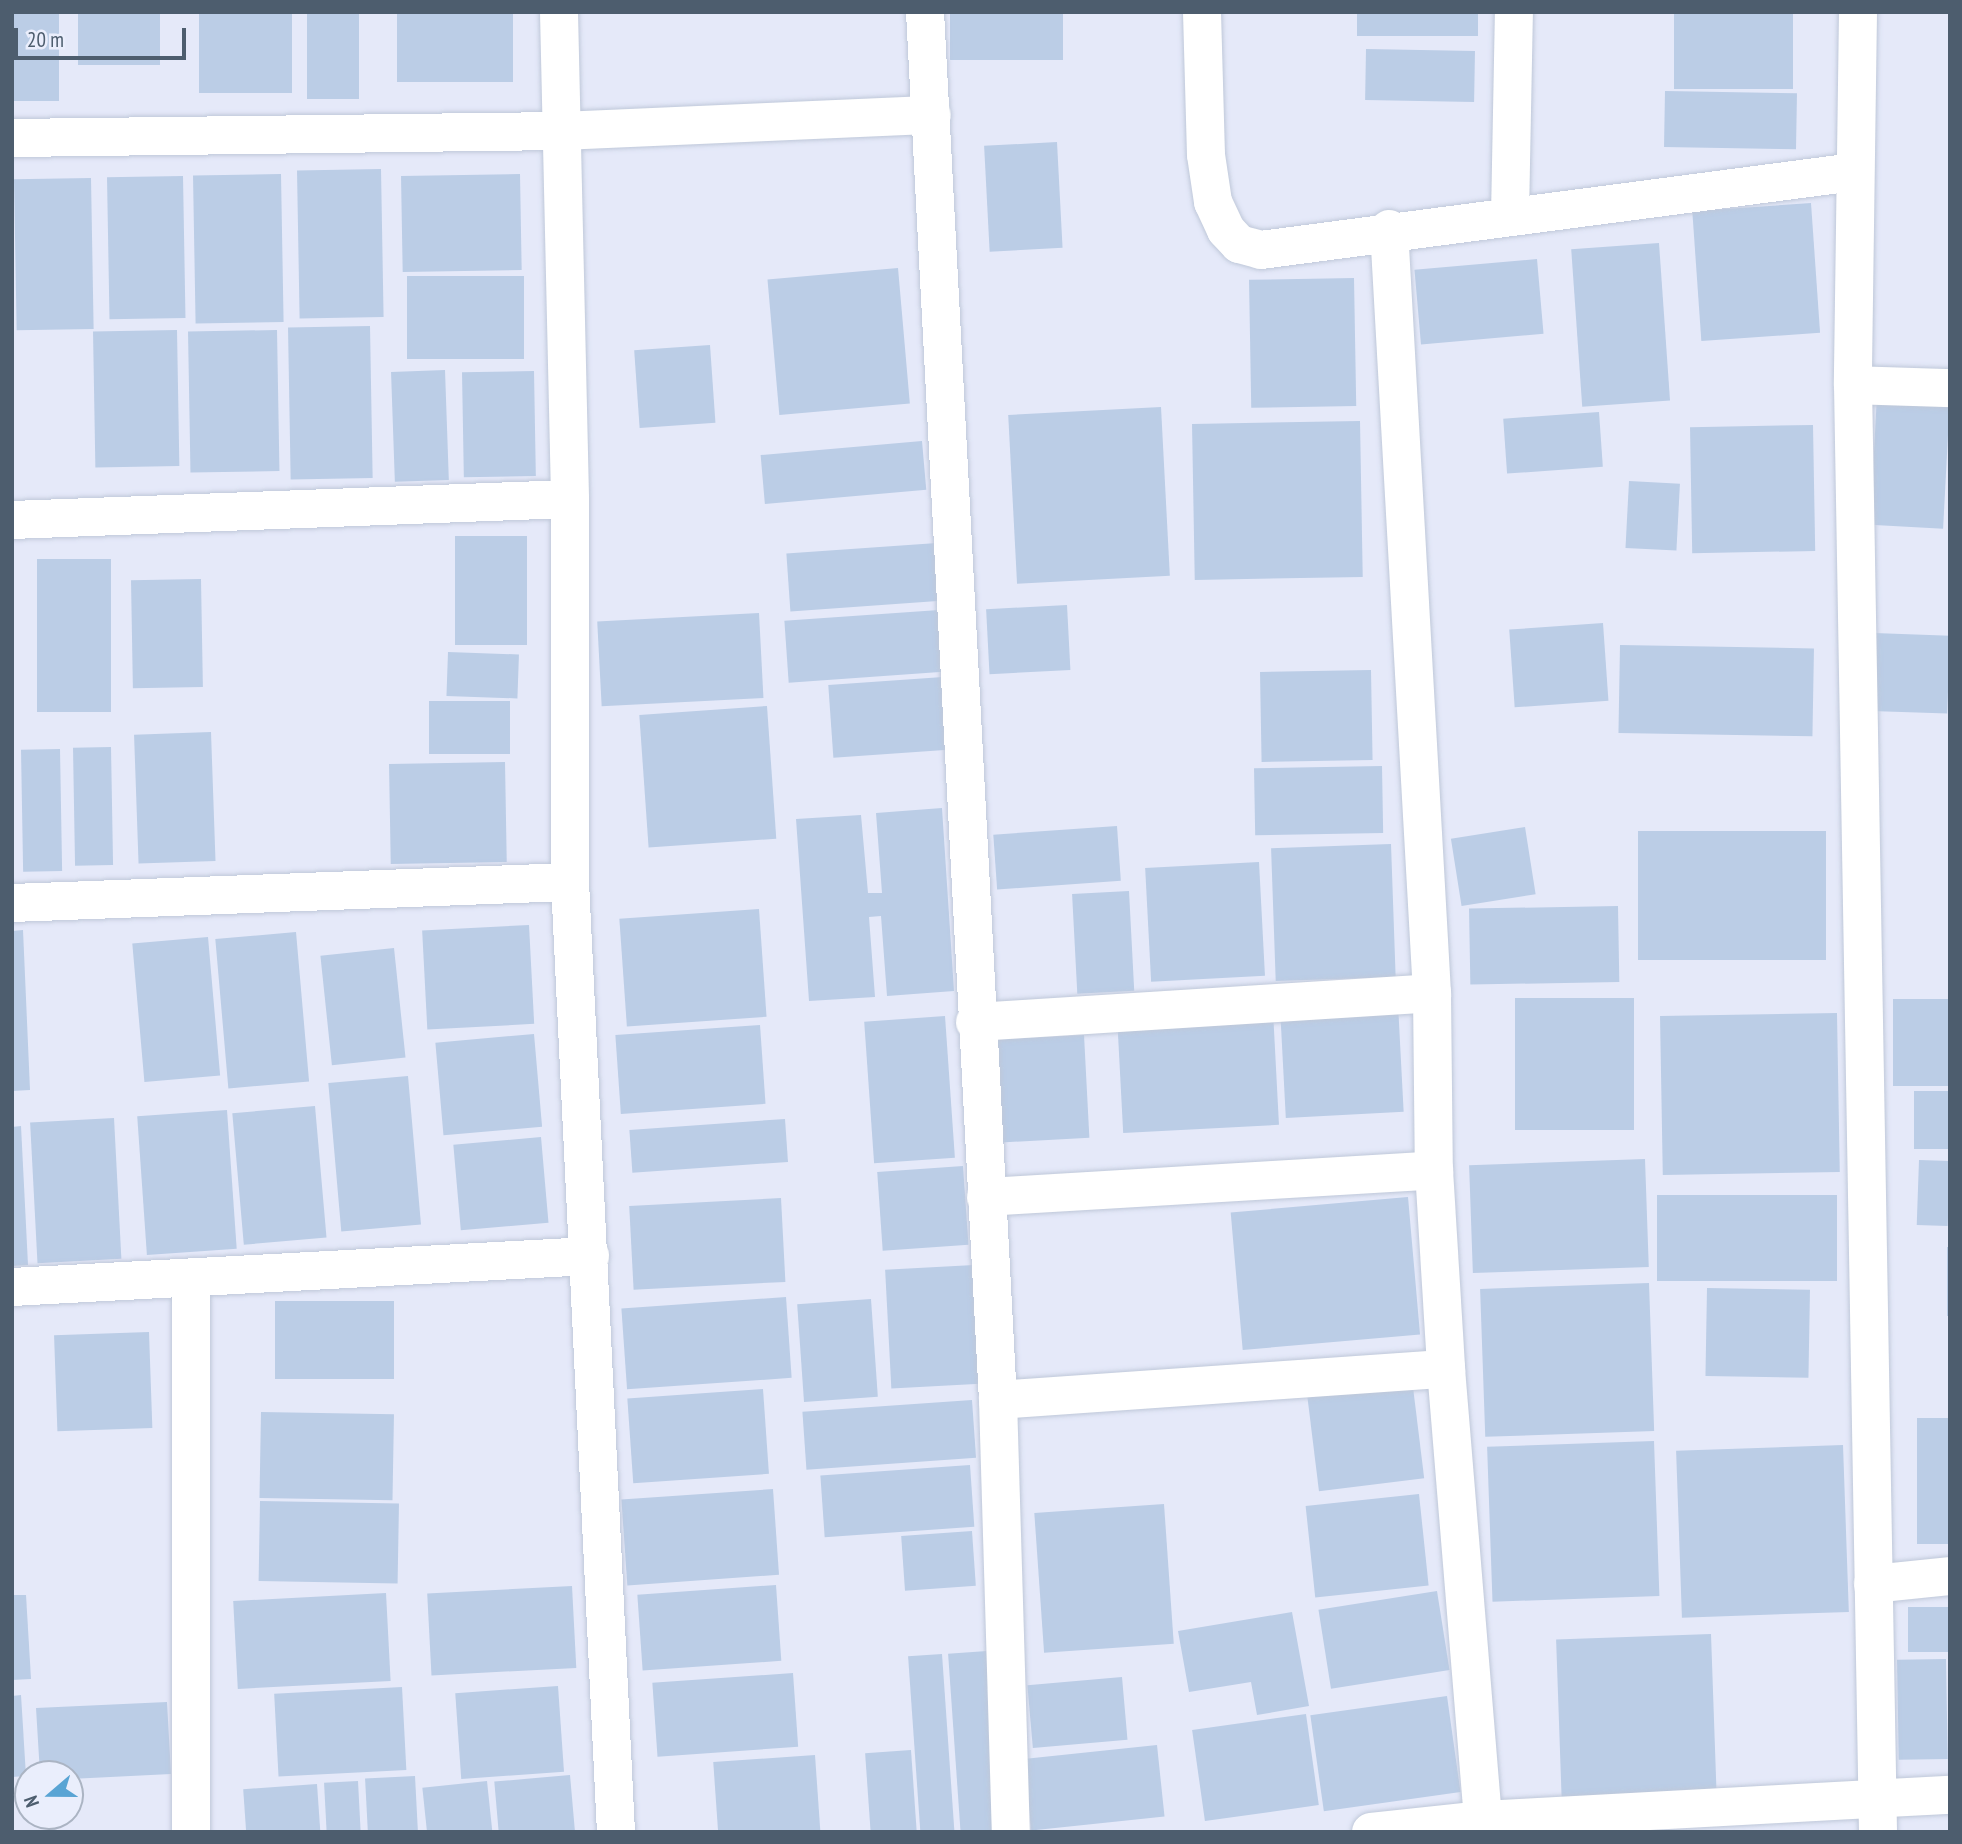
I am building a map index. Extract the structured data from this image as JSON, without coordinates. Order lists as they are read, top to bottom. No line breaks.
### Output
{"scale_bar":"20 m","north":"left"}
